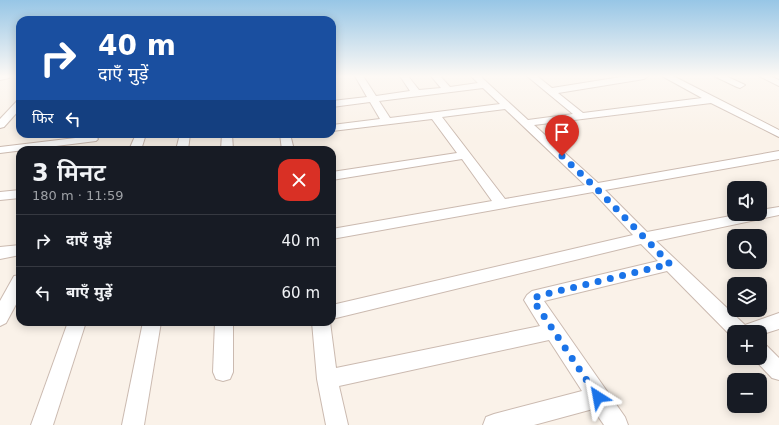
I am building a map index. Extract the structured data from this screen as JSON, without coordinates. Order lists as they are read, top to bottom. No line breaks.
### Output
{"page":{"turn":["40 m","दाएँ मुड़ें"],"then":"फिर","heading":["3 मिनट","180 m · 11:59"],"map_buttons":["+","−"],"list":[{"name":"दाएँ मुड़ें","value":"40 m"},{"name":"बाएँ मुड़ें","value":"60 m"}]}}
